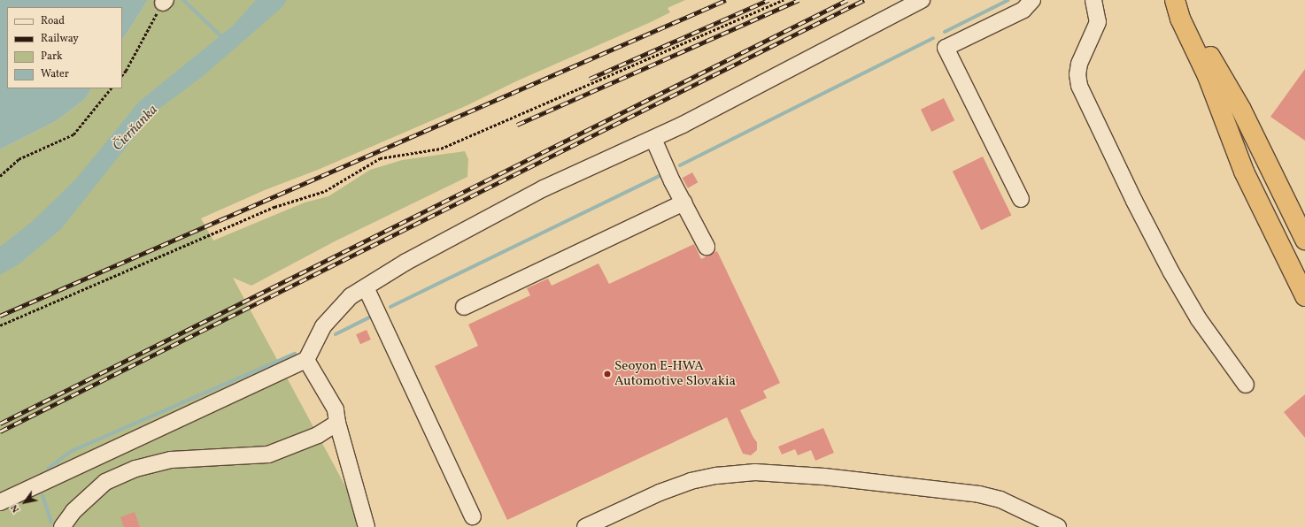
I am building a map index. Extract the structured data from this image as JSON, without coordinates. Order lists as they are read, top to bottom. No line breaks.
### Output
{"water":["Čierňanka"],"places":["Seoyon E-HWA Automotive Slovakia"],"legend":["Road","Railway","Park","Water"],"north":"bottom left"}
